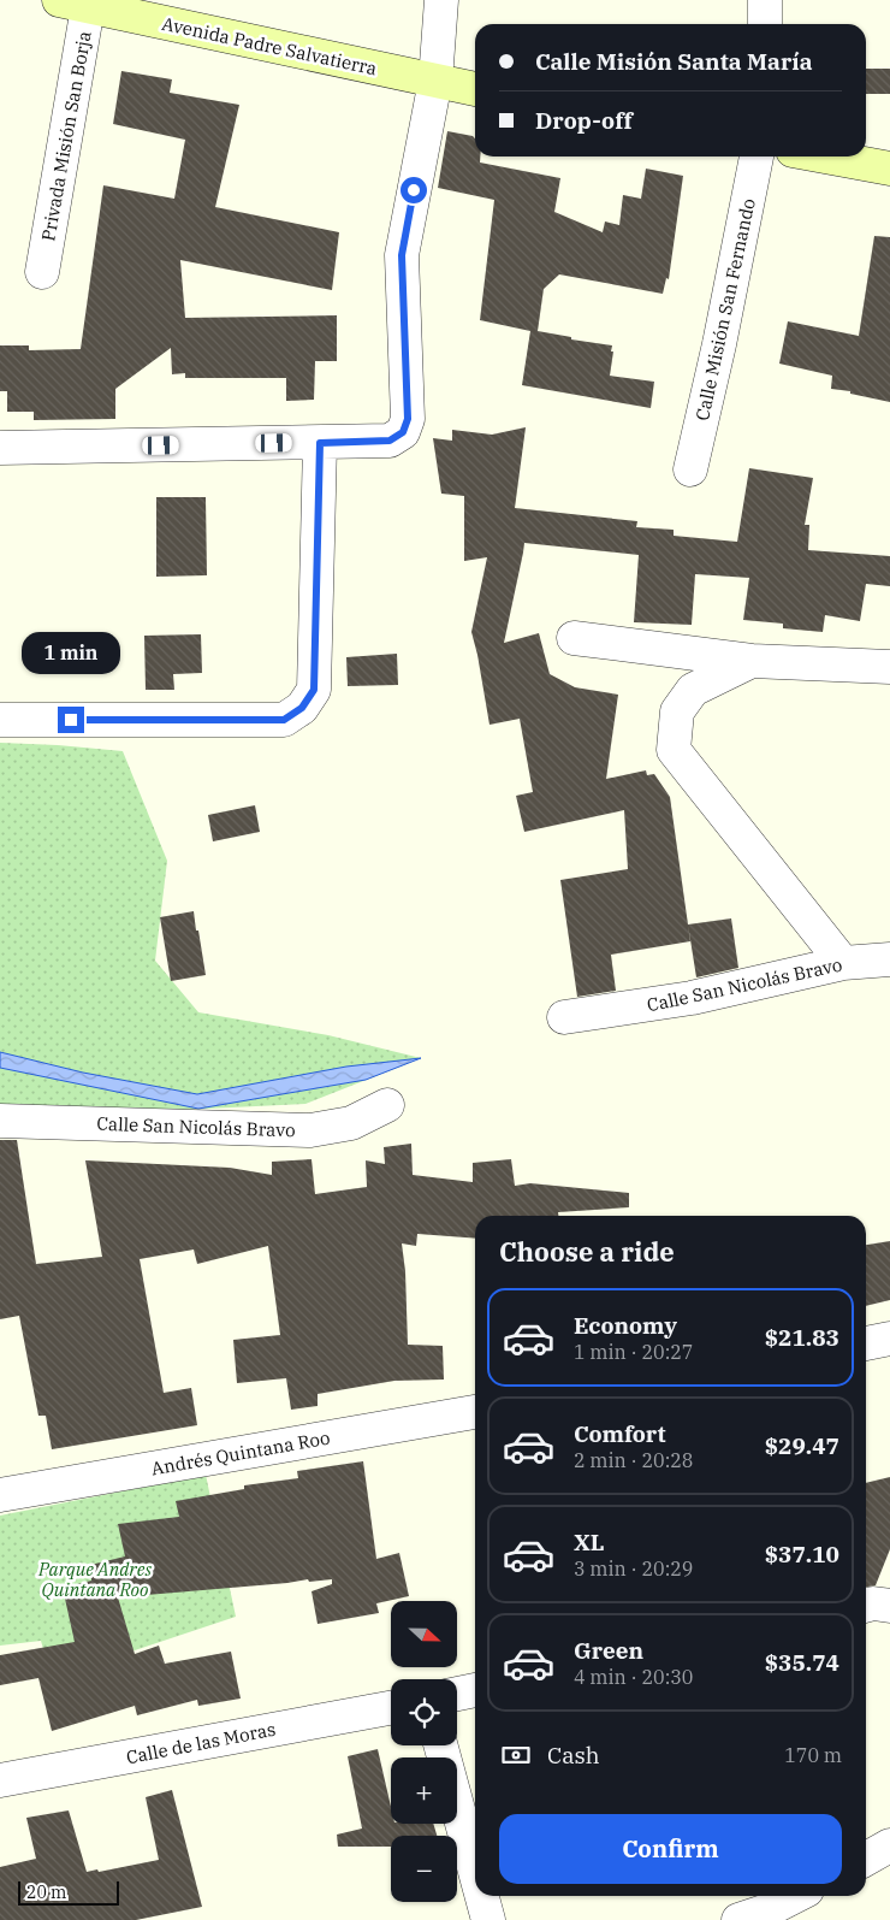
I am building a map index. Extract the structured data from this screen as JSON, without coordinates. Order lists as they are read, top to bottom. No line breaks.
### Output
{"streets":{"main road":["Avenida Padre Salvatierra"],"street":["Privada Misión San Borja","Calle Misión San Fernando","Calle San Nicolás Bravo","Andrés Quintana Roo","Calle de las Moras"]},"crossings":[["Avenida Padre Salvatierra","Privada Misión San Borja"]],"parks":["Parque Andres Quintana Roo"],"scale_bar":"20 m","north":"right","page":{"banner":["Calle Misión Santa María","Drop-off"],"bubble":"1 min","heading":"Choose a ride","list":[{"name":"Economy","note":"1 min · 20:27","value":"$21.83"},{"name":"Comfort","note":"2 min · 20:28","value":"$29.47"},{"name":"XL","note":"3 min · 20:29","value":"$37.10"},{"name":"Green","note":"4 min · 20:30","value":"$35.74"}],"map_buttons":["+","−"],"pay":["Cash","170 m"],"buttons":"Confirm","scale":"20 m"}}
